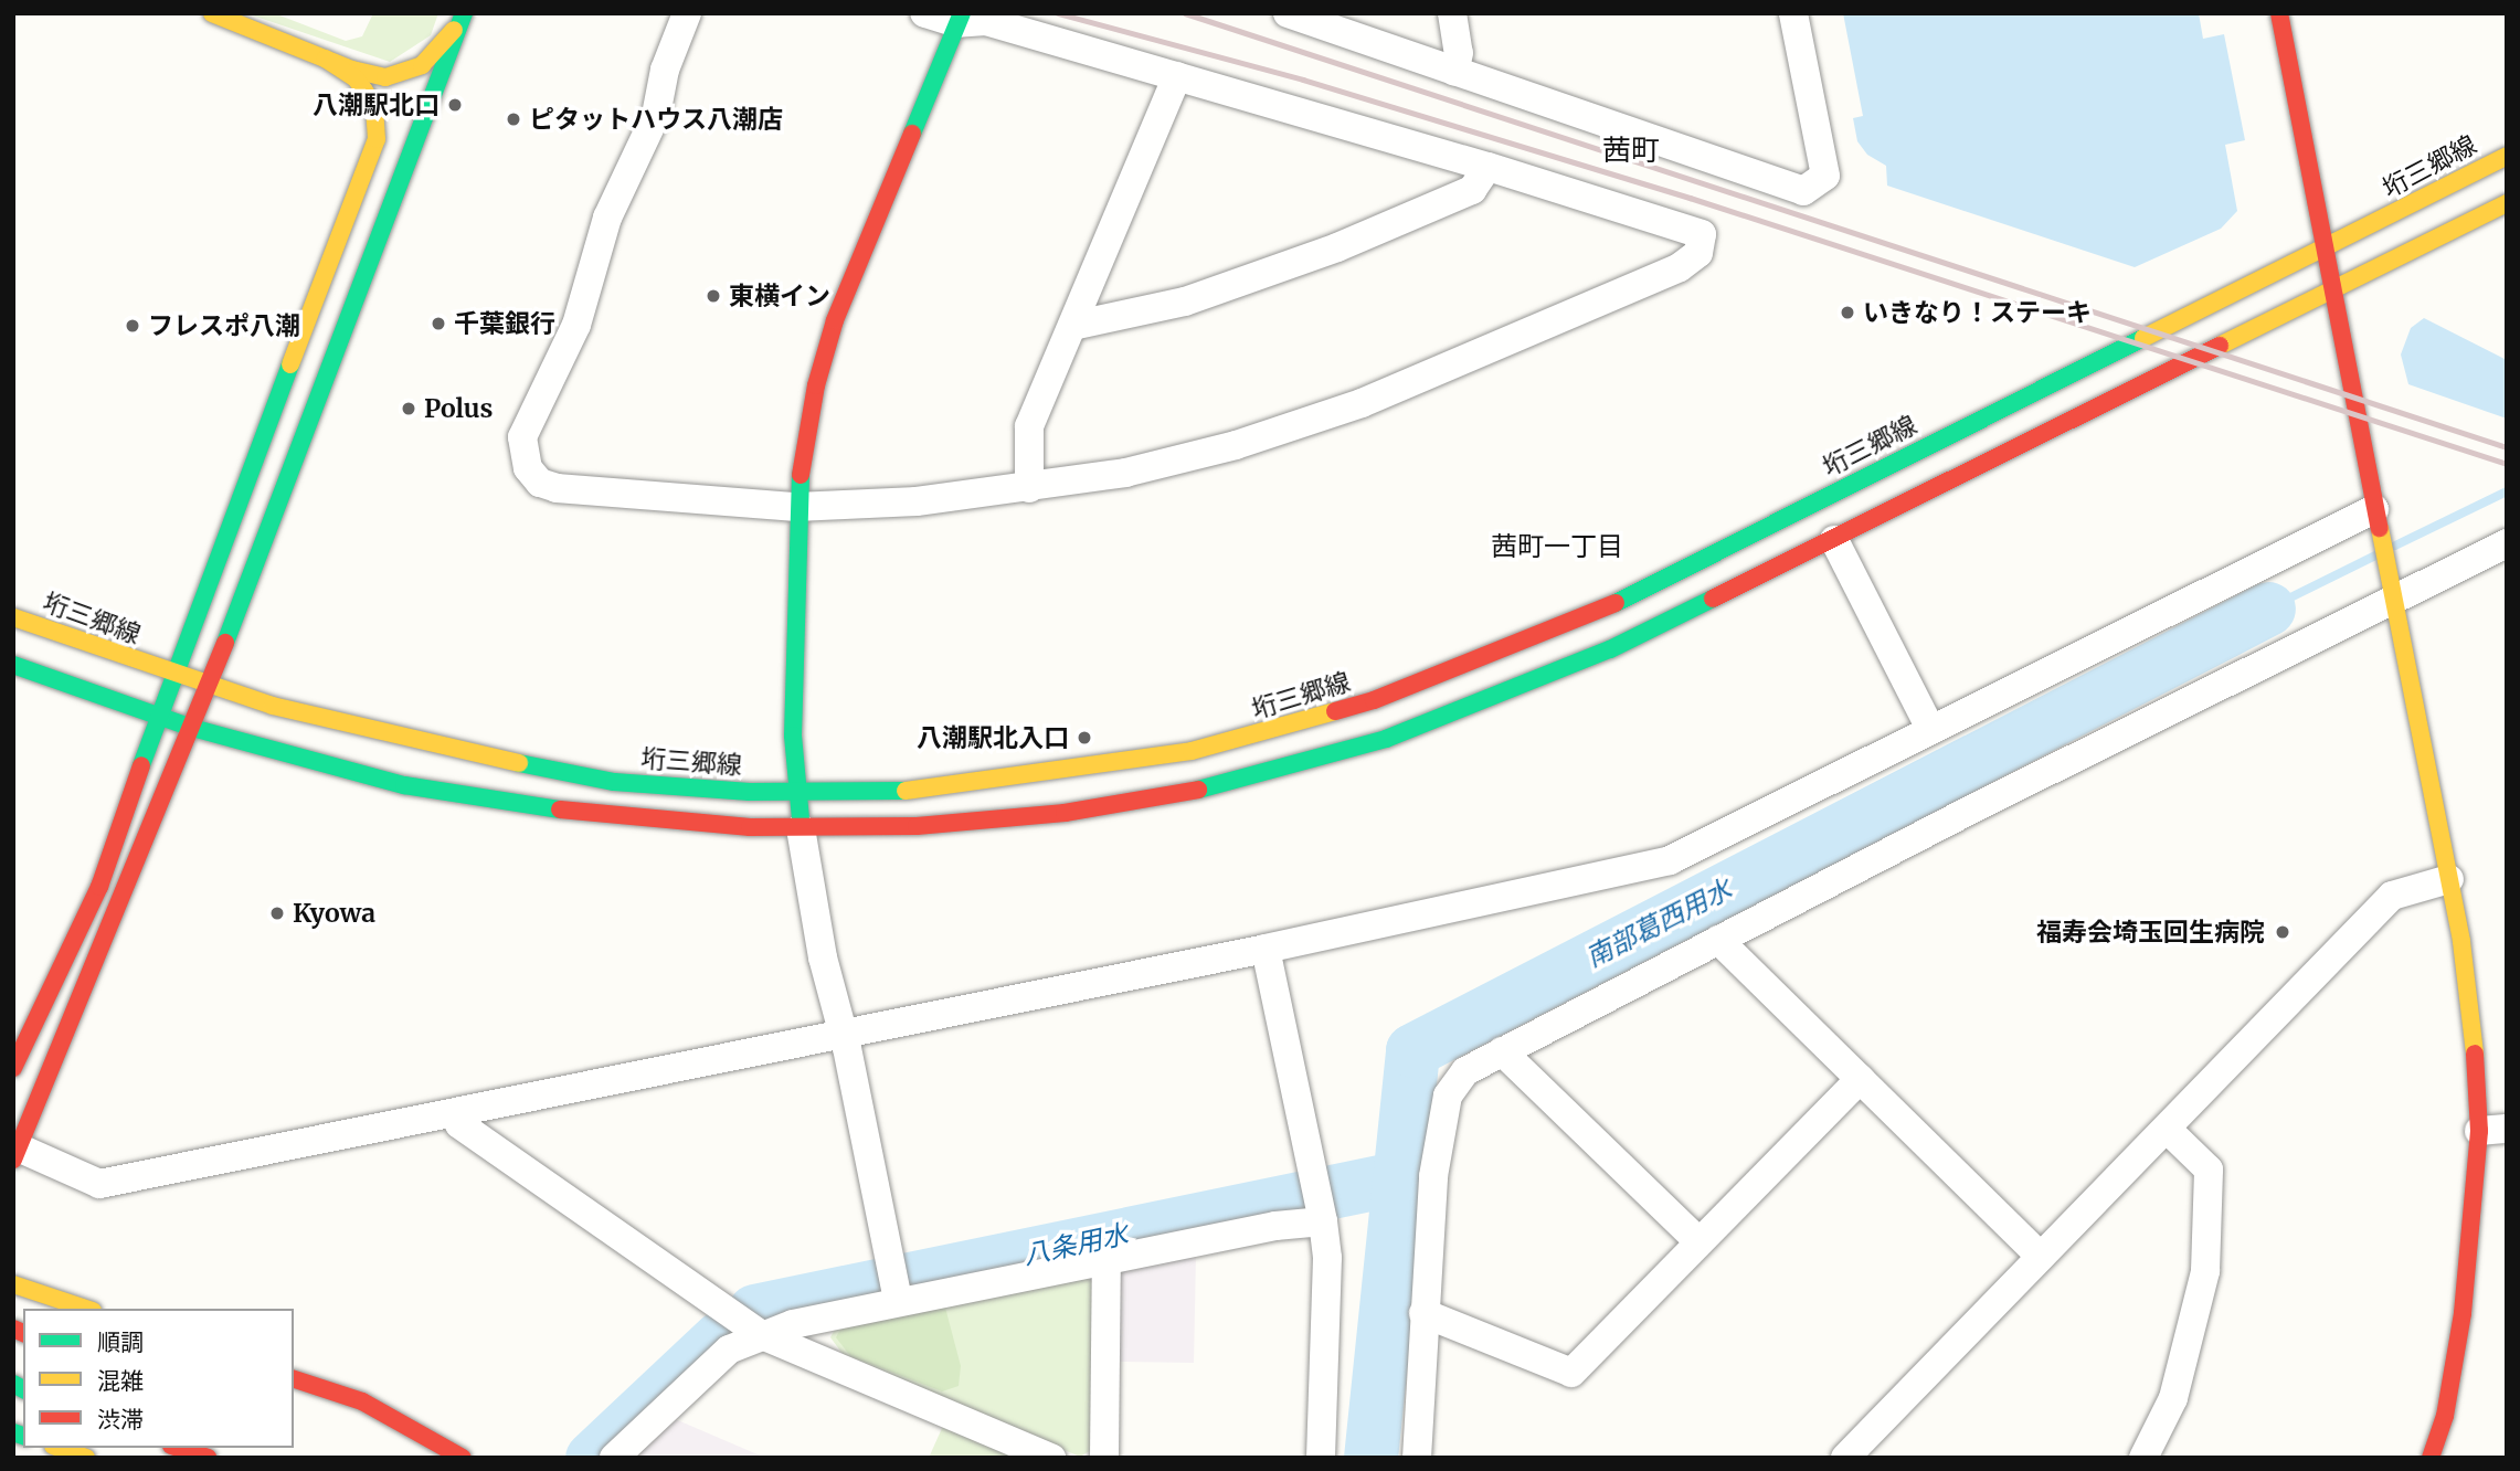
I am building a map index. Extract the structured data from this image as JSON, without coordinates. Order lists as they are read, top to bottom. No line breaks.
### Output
{"streets":{"main road":["垳三郷線"]},"districts":["茜町","茜町一丁目"],"water":["南部葛西用水","八条用水"],"places":["八潮駅北口","ピタットハウス八潮店","東横イン","いきなり！ステーキ","千葉銀行","フレスポ八潮","Polus","八潮駅北入口","Kyowa","福寿会埼玉回生病院"],"legend":["順調","混雑","渋滞"]}
